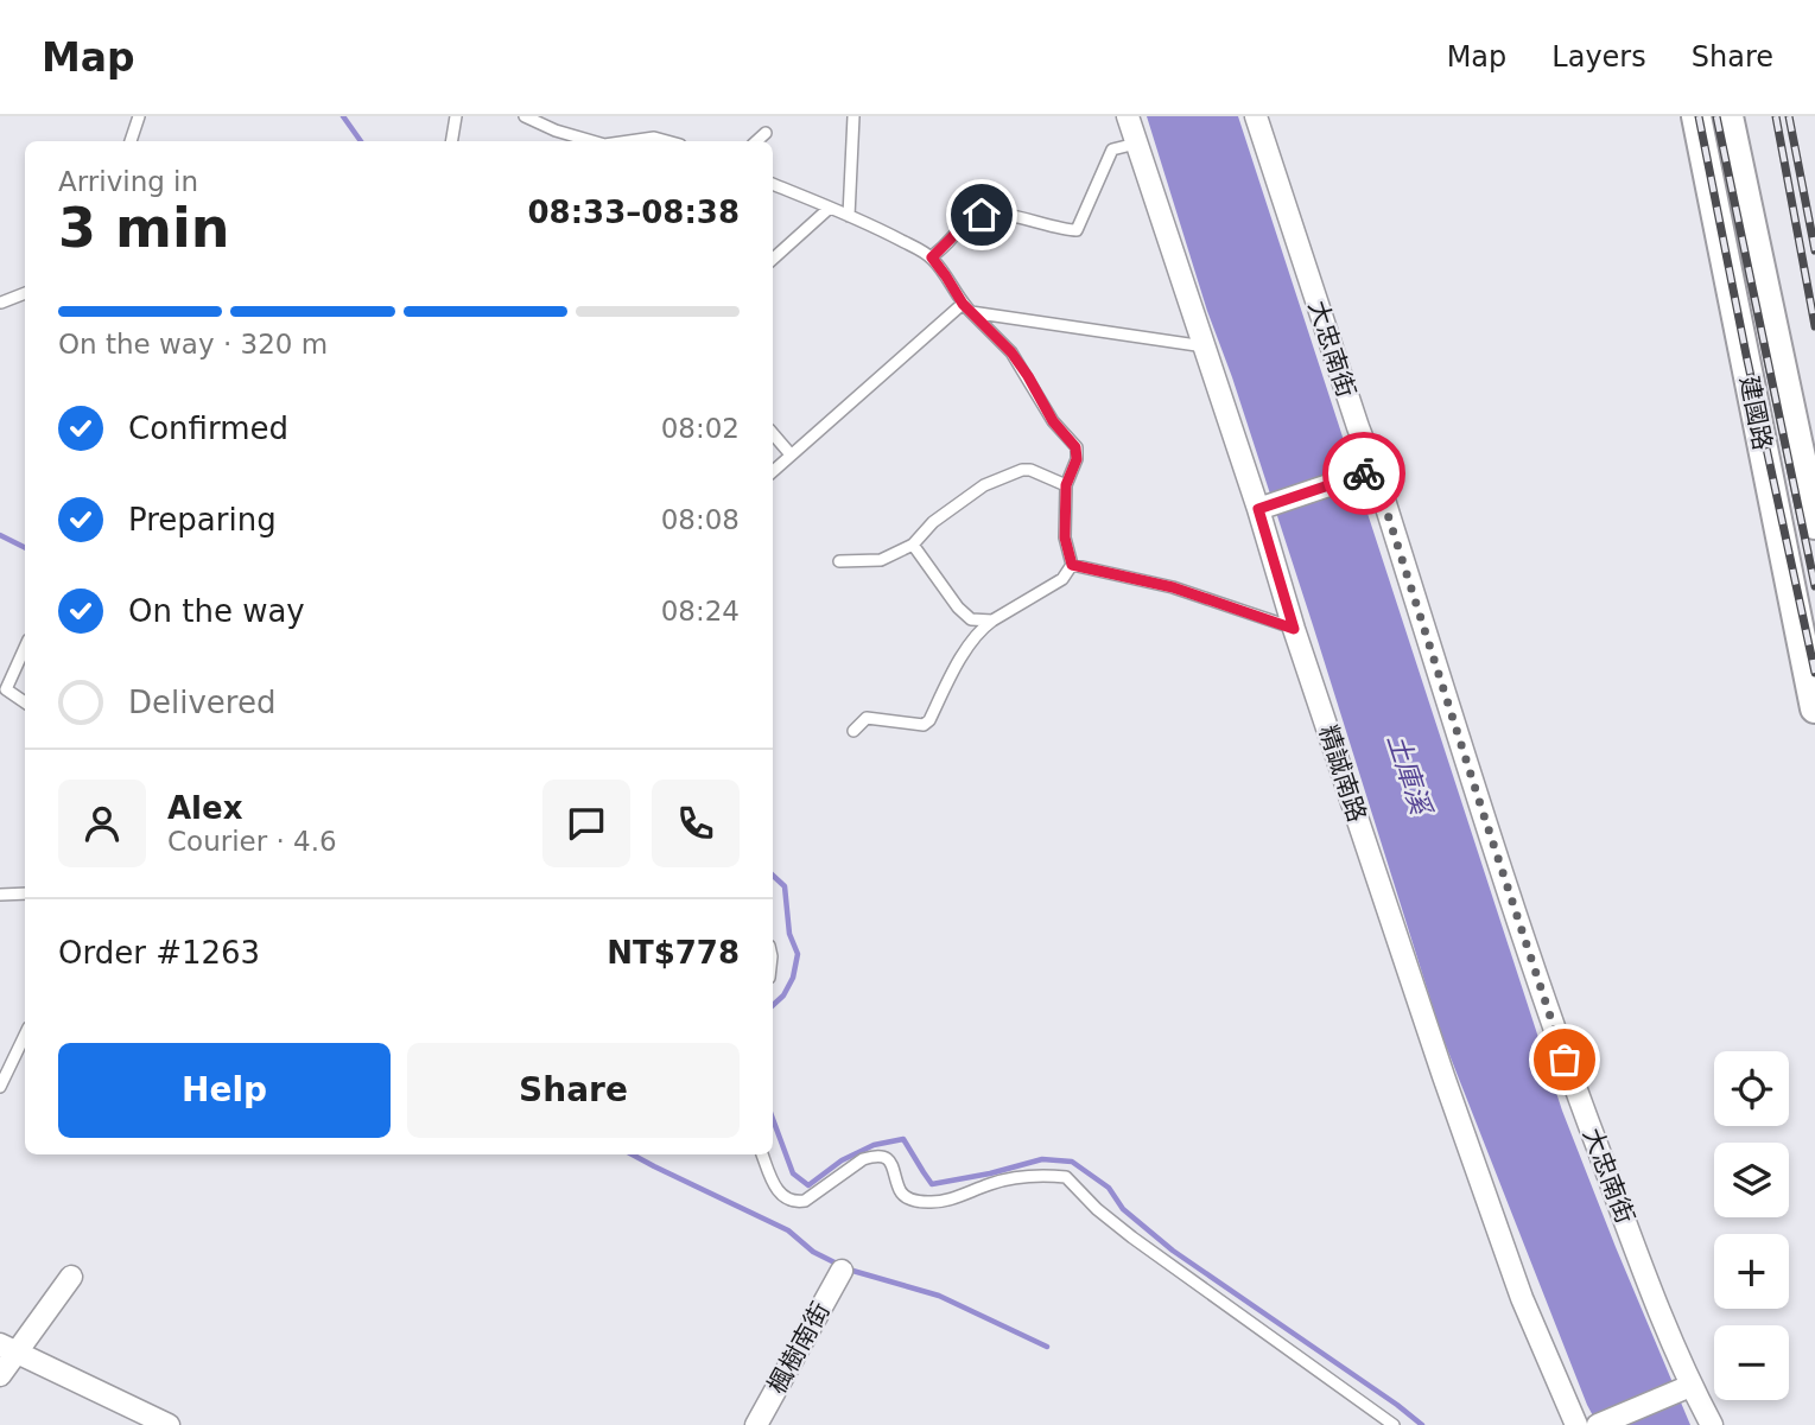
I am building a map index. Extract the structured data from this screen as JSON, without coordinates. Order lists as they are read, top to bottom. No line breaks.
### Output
{"streets":{"main road":["建國路"],"street":["大忠南街","精誠南路","楓樹南街"]},"water":["土庫溪"],"page":{"header":"Map","nav":["Map","Layers","Share"],"heading":["3 min","Arriving in","08:33–08:38"],"panel":["Alex","Courier · 4.6","Order #1263","NT$778"],"bar":"On the way · 320 m","list":[["Confirmed","08:02"],["Preparing","08:08"],["On the way","08:24"],"Delivered"],"buttons":["Help","Share"],"map_buttons":["+","−"]}}
